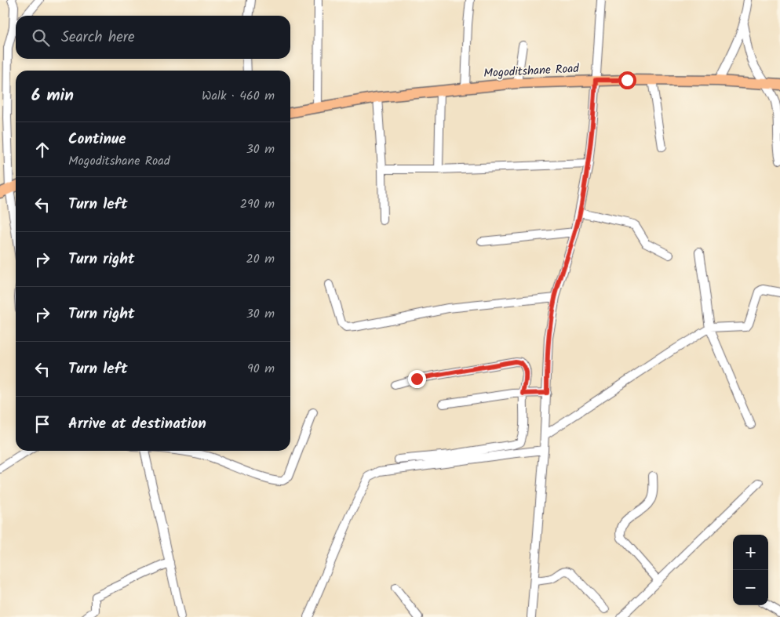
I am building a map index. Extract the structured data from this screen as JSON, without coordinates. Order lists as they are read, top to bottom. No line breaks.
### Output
{"streets":{"main road":["Mogoditshane Road"]},"page":{"search":"Search here","heading":["6 min","Walk · 460 m"],"list":[["Continue","Mogoditshane Road","30 m"],["Turn left","290 m"],["Turn right","20 m"],["Turn right","30 m"],["Turn left","90 m"],"Arrive at destination"],"map_buttons":["+","−"]}}
